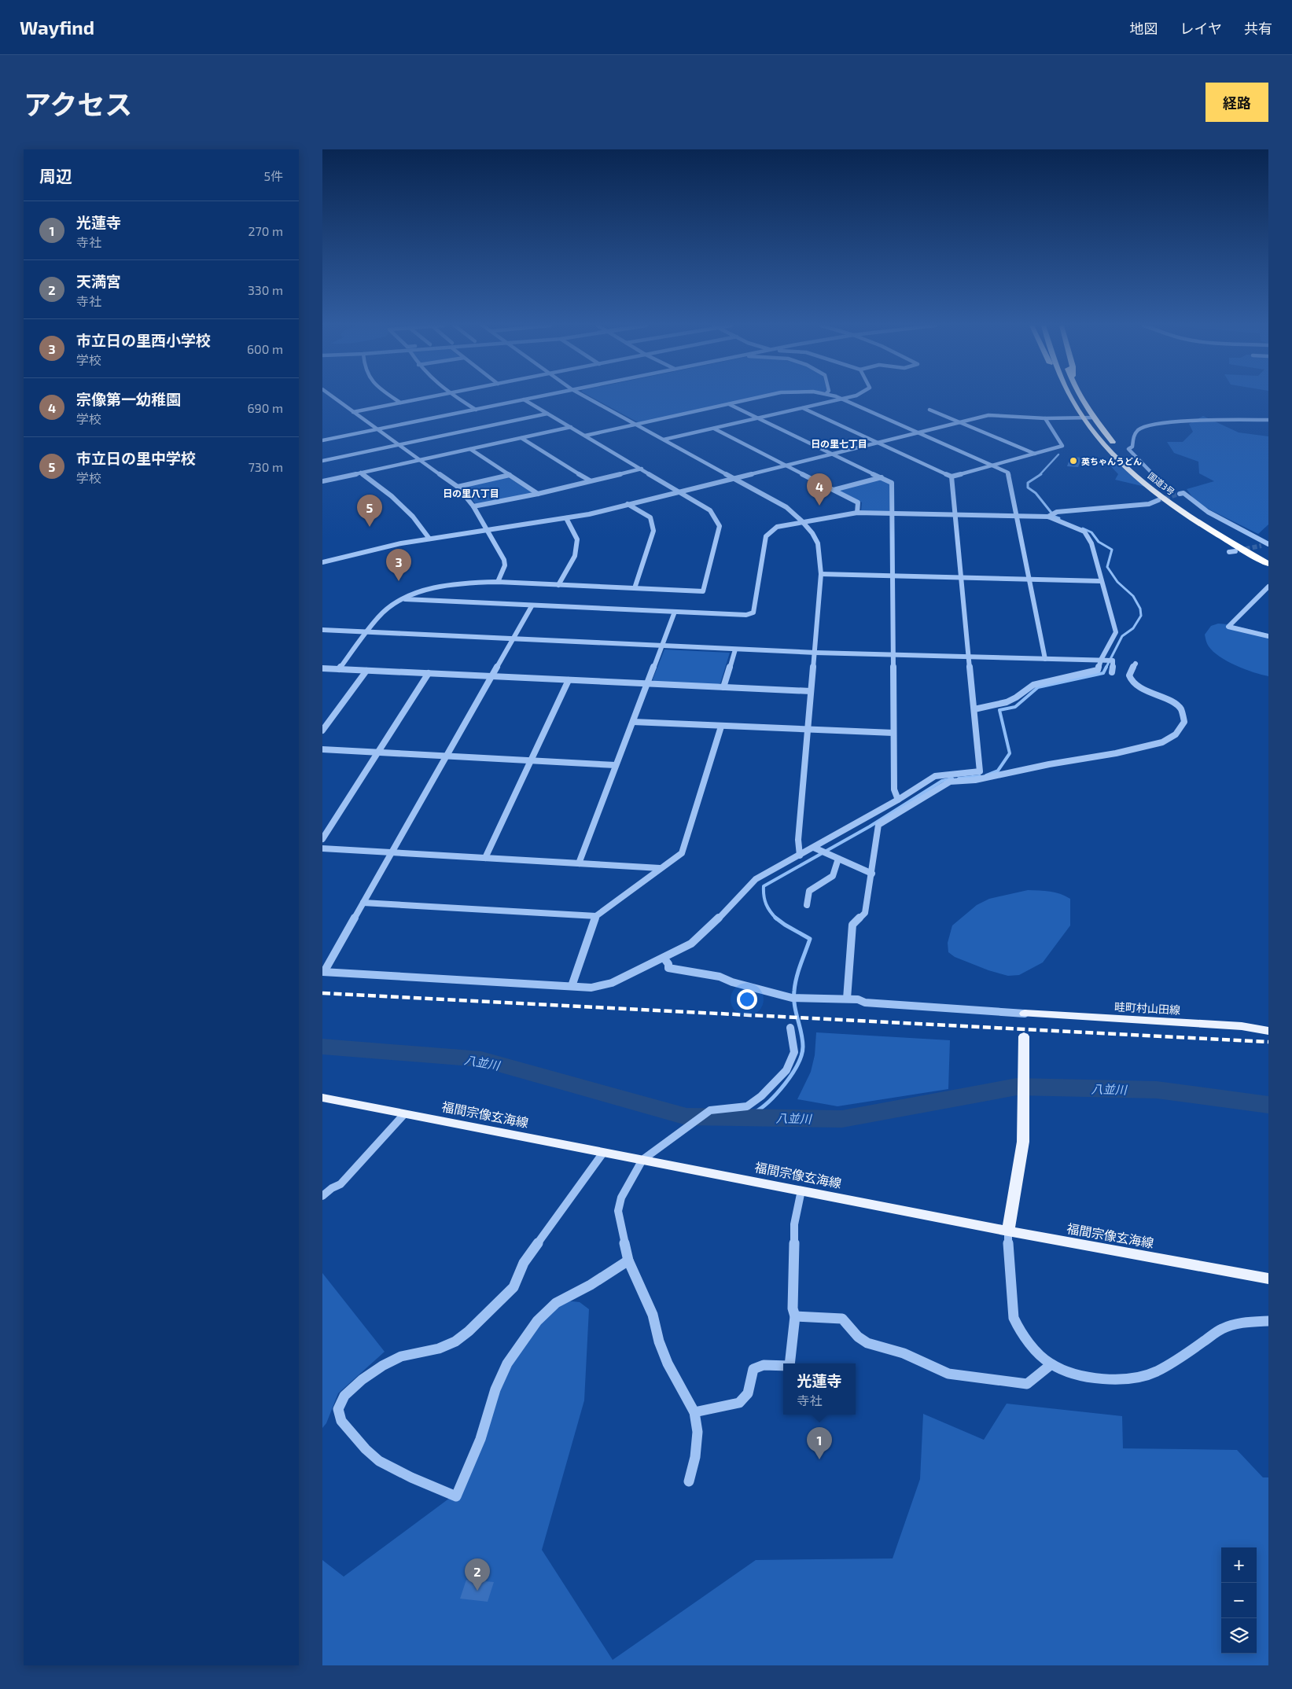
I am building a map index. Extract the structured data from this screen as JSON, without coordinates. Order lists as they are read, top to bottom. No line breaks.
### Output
{"streets":{"highway":["国道3号"],"main road":["畦町村山田線","福間宗像玄海線"]},"districts":["日の里七丁目","日の里八丁目"],"water":["八並川"],"places":["英ちゃんうどん"],"page":{"header":"Wayfind","nav":["地図","レイヤ","共有"],"title":"アクセス","buttons":"経路","heading":["周辺","5件"],"list":[{"mark":"1","name":"光蓮寺","note":"寺社","value":"270 m"},{"mark":"2","name":"天満宮","note":"寺社","value":"330 m"},{"mark":"3","name":"市立日の里西小学校","note":"学校","value":"600 m"},{"mark":"4","name":"宗像第一幼稚園","note":"学校","value":"690 m"},{"mark":"5","name":"市立日の里中学校","note":"学校","value":"730 m"}],"pins":["4","5","3","1","2"],"popup":["光蓮寺","寺社"],"map_buttons":["+","−"]}}
